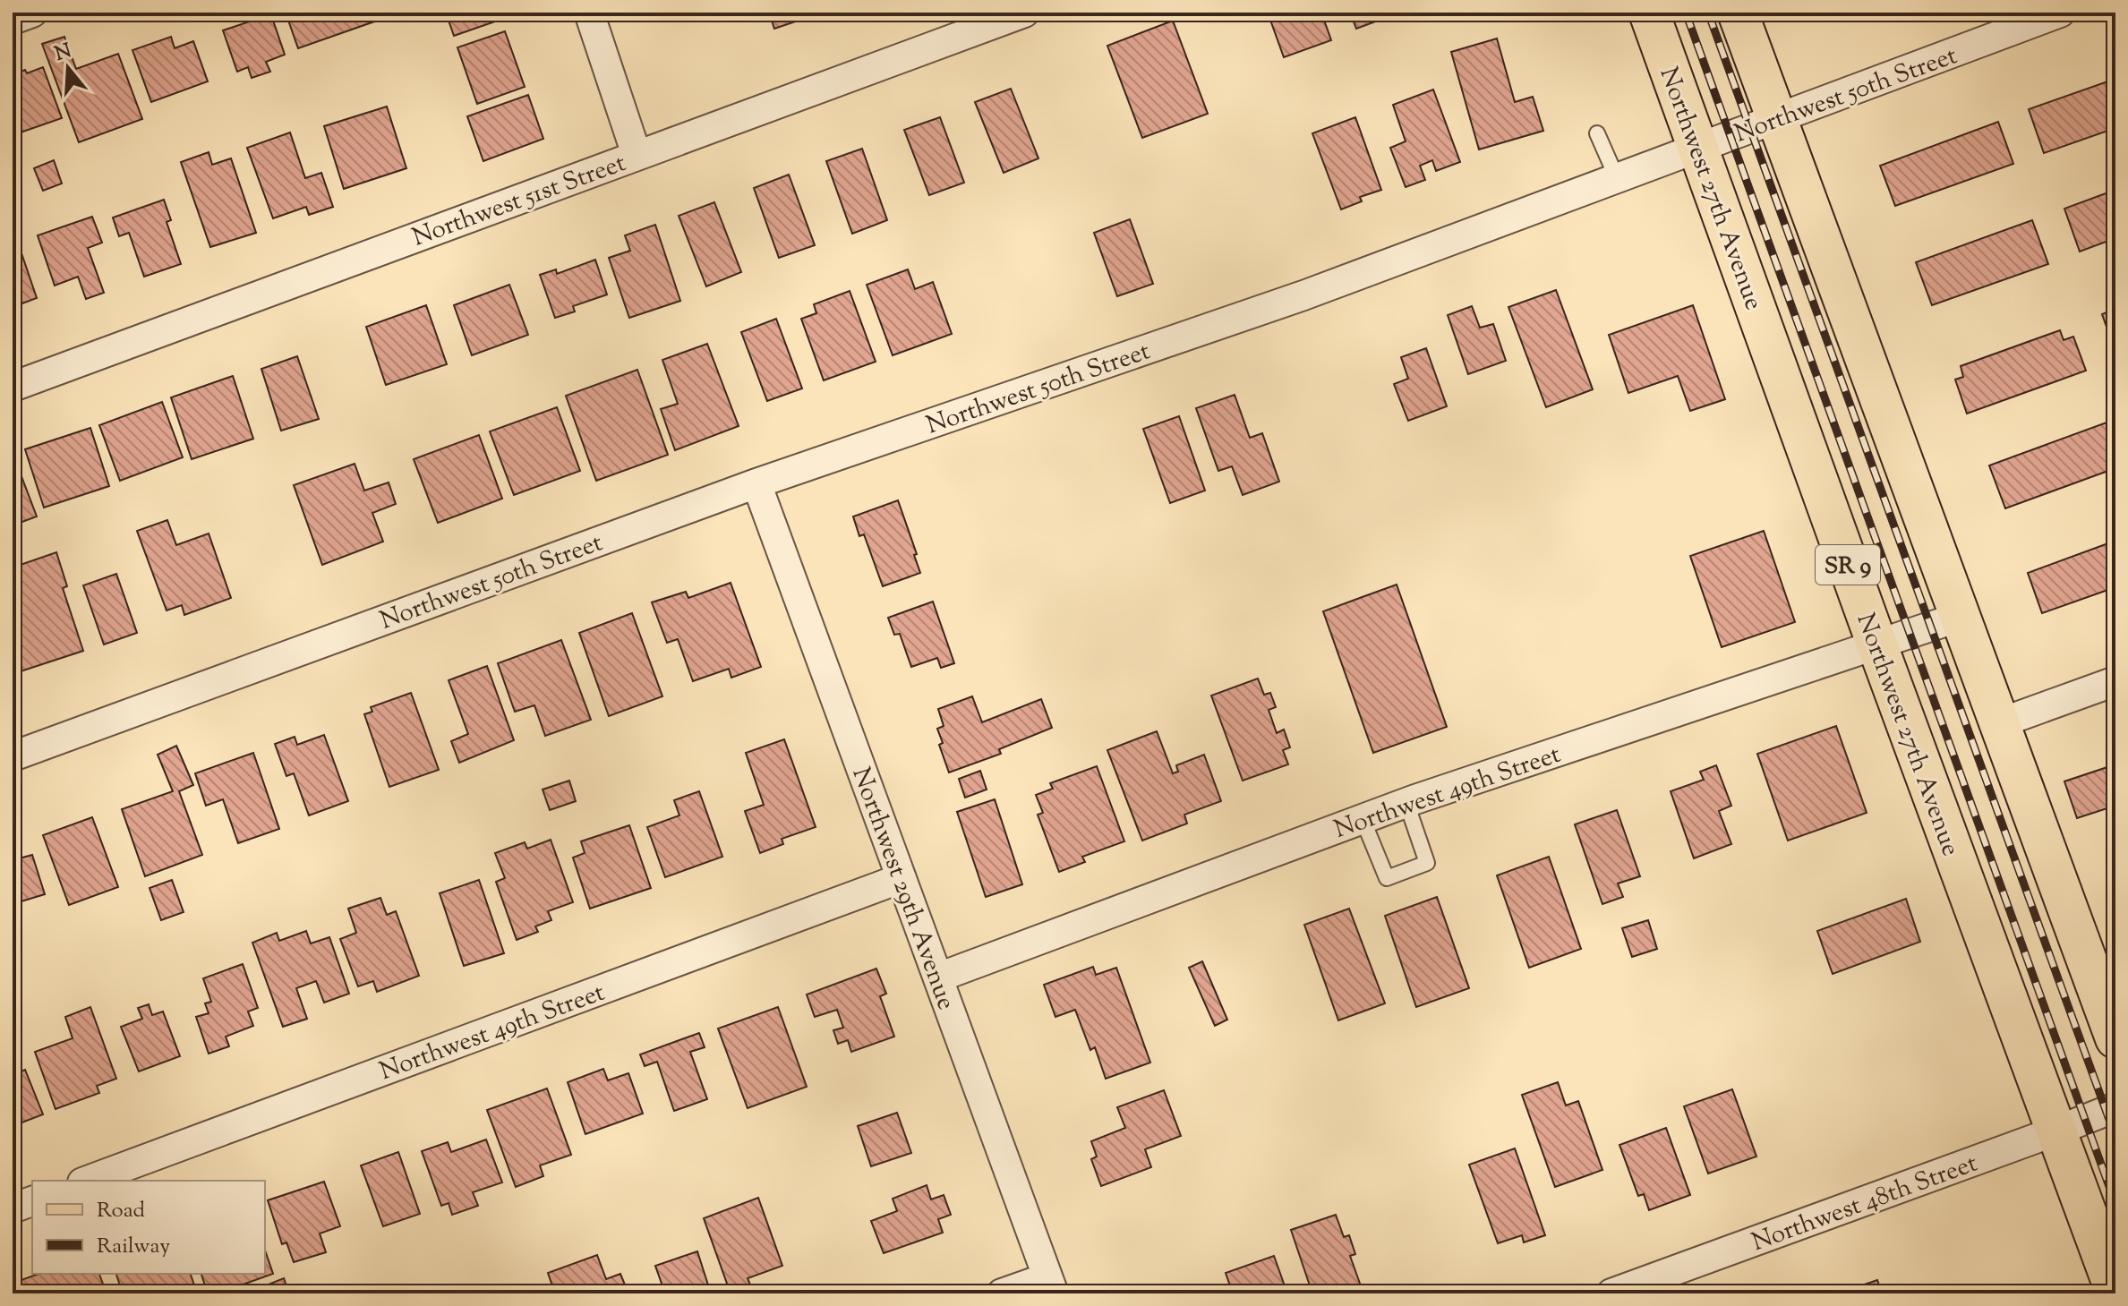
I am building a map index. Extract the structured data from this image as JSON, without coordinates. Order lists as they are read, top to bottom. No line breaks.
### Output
{"streets":{"main road":["Northwest 27th Avenue","SR 9"],"street":["Northwest 50th Street","Northwest 51st Street","Northwest 49th Street","Northwest 29th Avenue","Northwest 48th Street"]},"crossings":[["Northwest 50th Street","Northwest 27th Avenue"],["Northwest 50th Street","Northwest 29th Avenue"],["Northwest 27th Avenue","Northwest 49th Street"],["Northwest 27th Avenue","Northwest 48th Street"],["Northwest 49th Street","Northwest 29th Avenue"]],"legend":["Road","Railway"],"north":"top"}
